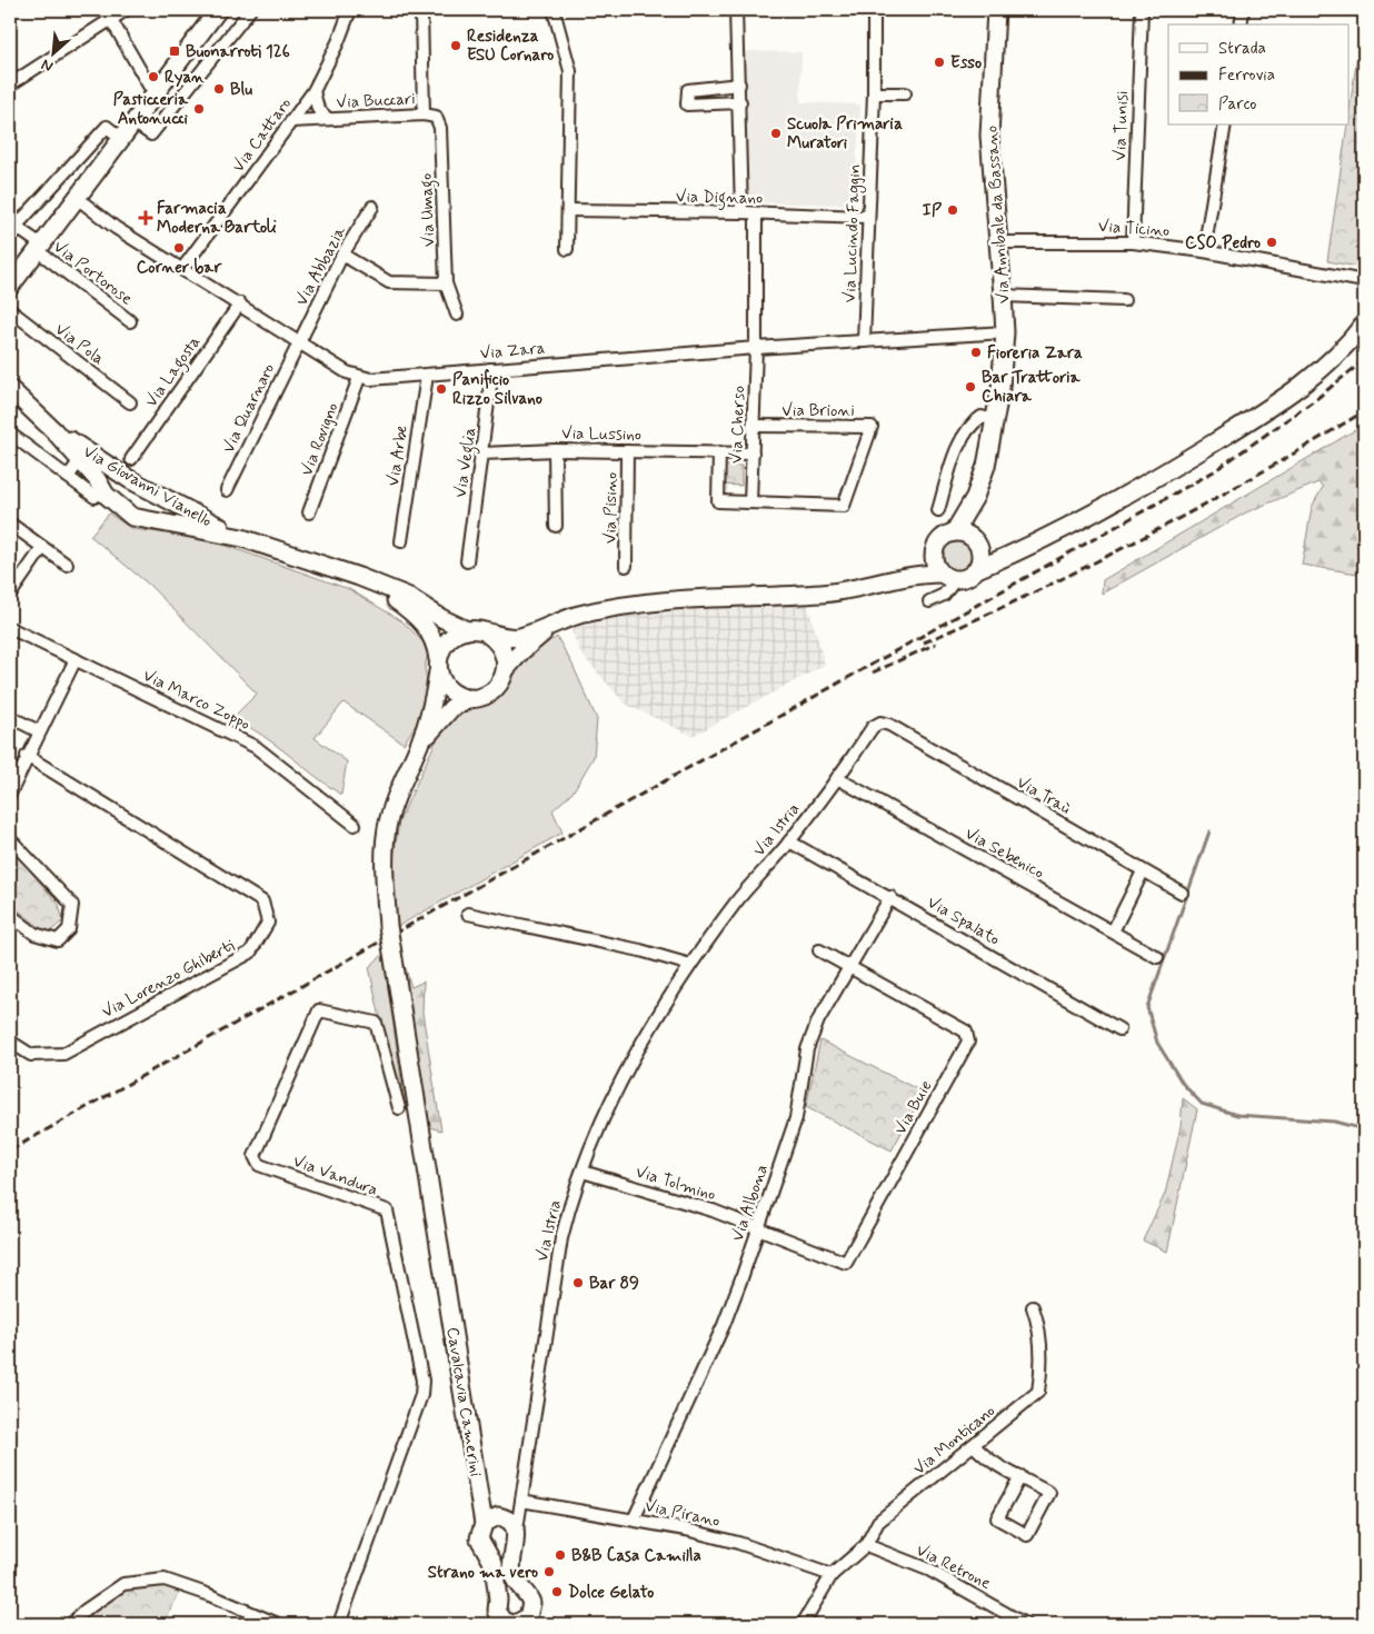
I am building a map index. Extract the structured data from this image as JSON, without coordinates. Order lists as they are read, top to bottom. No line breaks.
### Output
{"streets":{"main road":["Via Annibale da Bassano","Via Giovanni Vianello","Cavalcavia Camerini"],"street":["Via Buccari","Via Tunisi","Via Cattaro","Via Dignano","Via Umago","Via Ticino","Via Lucindo Faggin","Via Abbazia","Via Portorose","Via Pola","Via Zara","Via Lagosta","Via Quarnaro","Via Brioni","Via Cherso","Via Lussino","Via Rovigno","Via Arbe","Via Veglia","Via Pisino","Via Marco Zoppo","Via Traù","Via Istria","Via Sebenico","Via Spalato","Via Lorenzo Ghiberti","Via Buie","Via Vandura","Via Tolmino","Via Albona","Via Monticano","Via Pirano","Via Retrone"]},"crossings":[["Via Buccari","Via Cattaro"],["Via Buccari","Via Umago"],["Via Tunisi","Via Ticino"],["Via Dignano","Via Lucindo Faggin"],["Via Dignano","Via Cherso"],["Via Annibale da Bassano","Via Ticino"],["Via Annibale da Bassano","Via Zara"],["Via Lucindo Faggin","Via Zara"],["Via Abbazia","Via Quarnaro"],["Via Zara","Via Cherso"],["Via Zara","Via Rovigno"],["Via Zara","Via Arbe"],["Via Zara","Via Veglia"],["Via Brioni","Via Cherso"],["Via Cherso","Via Lussino"],["Via Lussino","Via Veglia"],["Via Lussino","Via Pisino"],["Via Traù","Via Istria"],["Via Istria","Via Sebenico"],["Via Istria","Via Spalato"],["Via Istria","Via Tolmino"],["Via Istria","Cavalcavia Camerini"],["Via Istria","Via Pirano"],["Via Spalato","Via Albona"],["Via Buie","Via Tolmino"],["Via Buie","Via Albona"],["Via Tolmino","Via Albona"],["Via Albona","Via Pirano"],["Via Monticano","Via Pirano"],["Via Monticano","Via Retrone"]],"places":{"other":["Residenza ESU Cornaro","Esso","Ryan","Blu","Pasticceria Antonucci","Scuola Primaria Muratori","IP","CSO Pedro","Corner bar","Fioreria Zara","Bar Trattoria Chiara","Panificio Rizzo Silvano","Bar 89","B&B Casa Camilla","Strano ma vero","Dolce Gelato"],"transit":["Buonarroti 126"],"health":["Farmacia Moderna Bartoli"]},"legend":["Strada","Ferrovia","Parco"],"north":"bottom left"}
